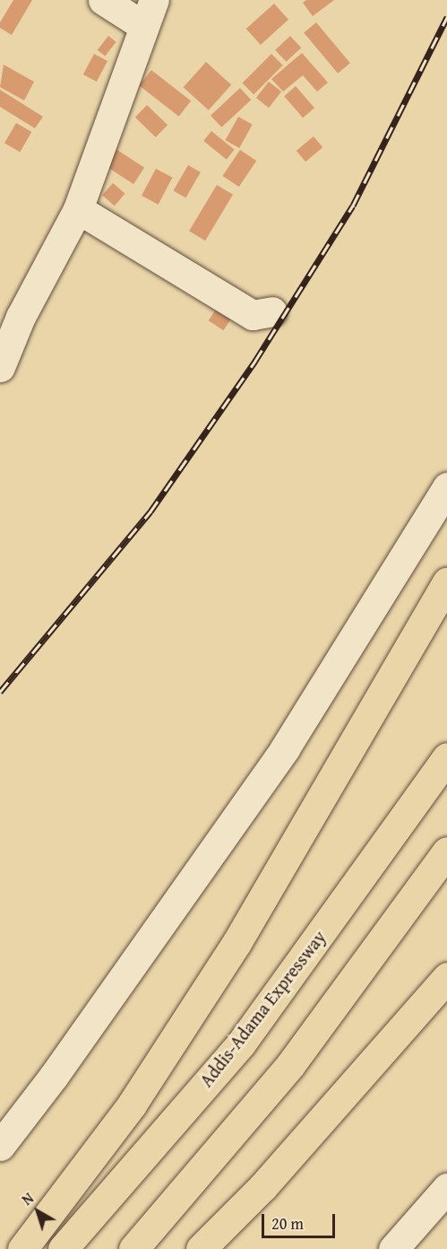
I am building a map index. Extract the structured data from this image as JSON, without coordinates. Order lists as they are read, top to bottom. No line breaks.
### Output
{"streets":{"highway":["Addis-Adama Expressway"]},"scale_bar":"20 m","north":"top left"}
